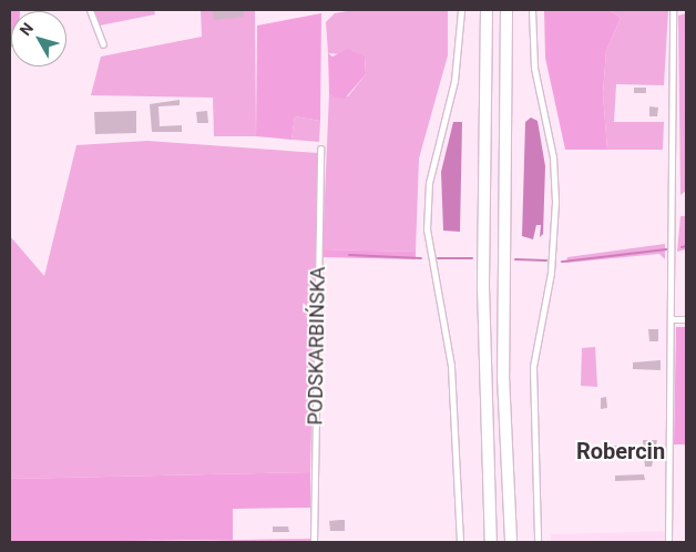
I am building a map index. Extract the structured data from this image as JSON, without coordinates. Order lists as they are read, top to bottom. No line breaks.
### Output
{"streets":{"street":["PODSKARBIŃSKA"]},"districts":["Robercin"],"north":"top left"}
